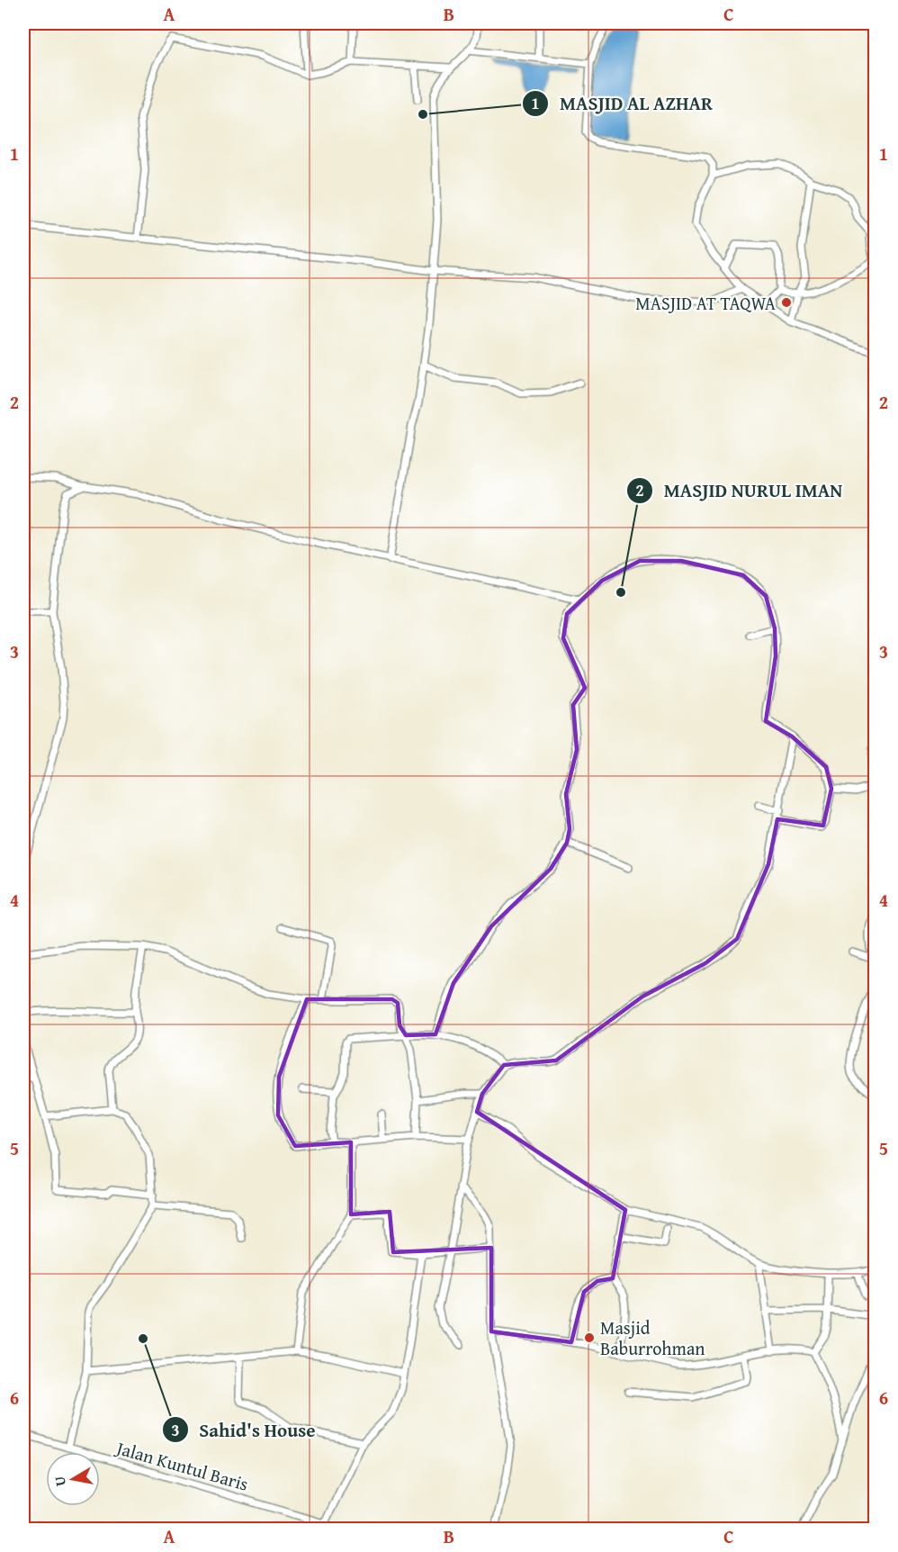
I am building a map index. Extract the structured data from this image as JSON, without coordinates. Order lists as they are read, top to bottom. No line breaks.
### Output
{"streets":{"street":["Jalan Kuntul Baris"]},"places":["MASJID AL AZHAR","MASJID AT TAQWA","MASJID NURUL IMAN","Masjid Baburrohman","Sahid's House"],"north":"left","grid":{"columns":["A","B","C"],"rows":["1","2","3","4","5","6"]}}
